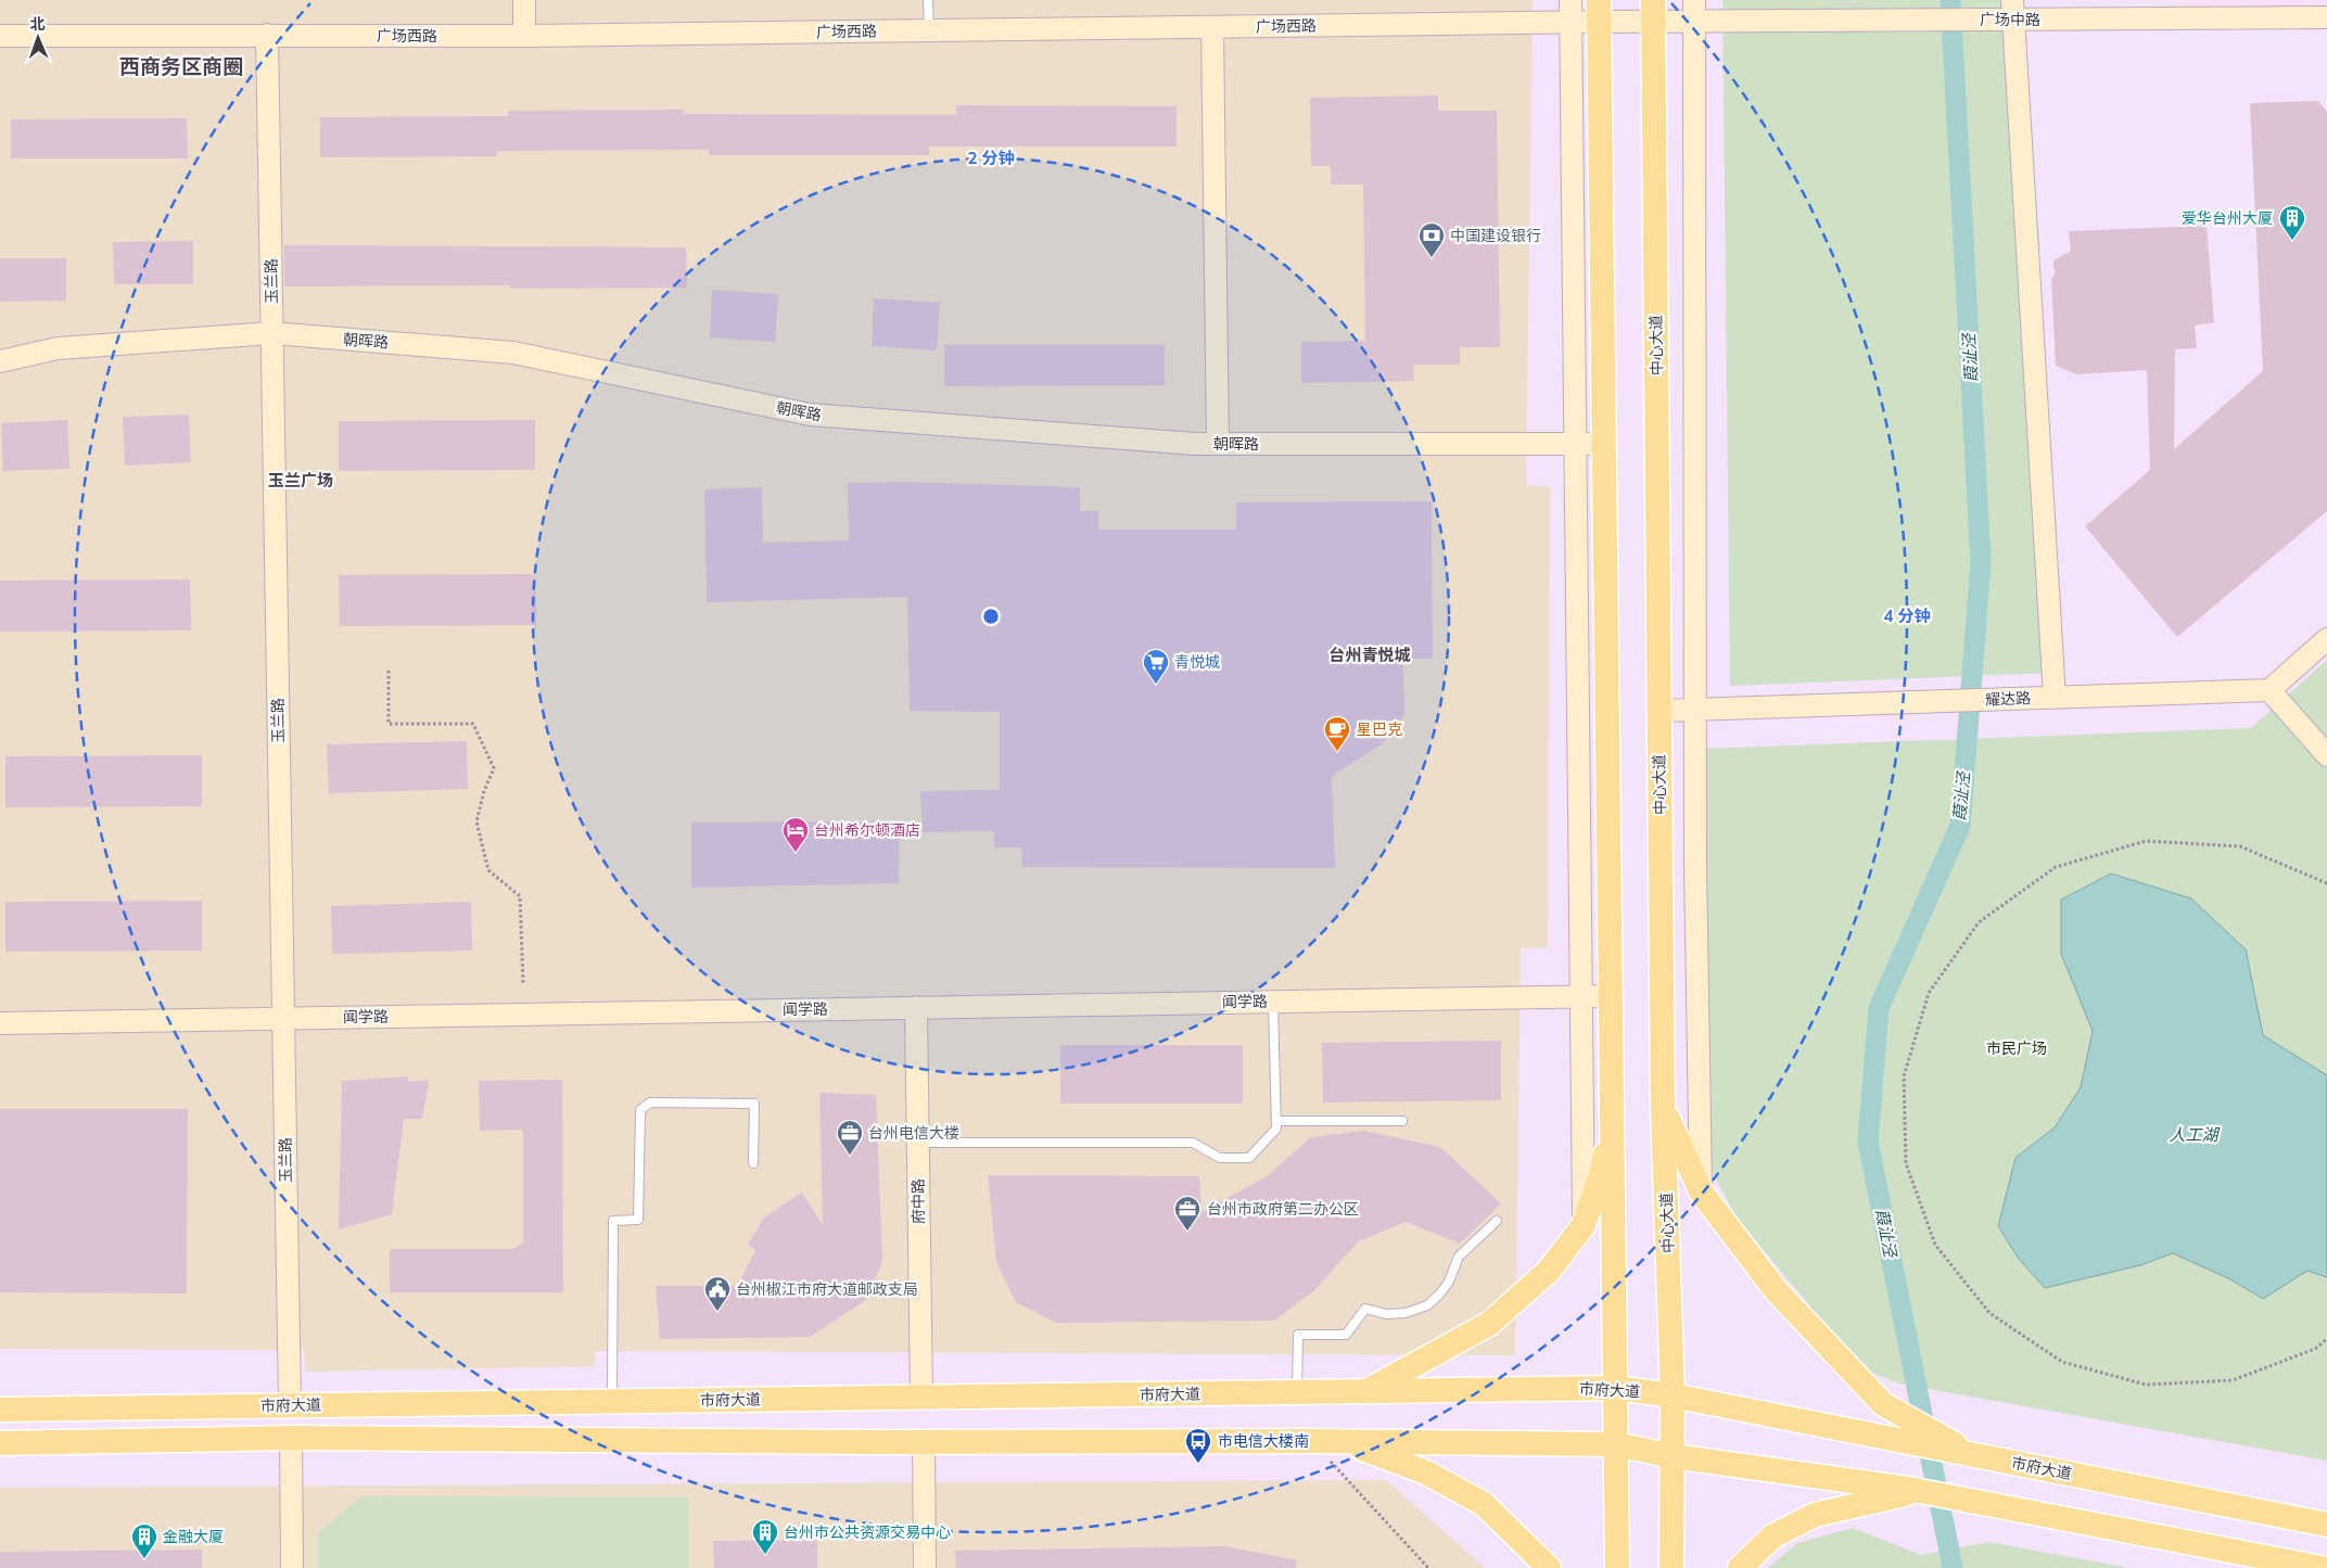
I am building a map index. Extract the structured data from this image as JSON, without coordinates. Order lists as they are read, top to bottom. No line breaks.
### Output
{"streets":{"main road":["中心大道","市府大道"],"street":["广场中路","广场西路","玉兰路","朝晖路","耀达路","闻学路","府中路"]},"crossings":[["广场中路","广场西路"],["广场西路","玉兰路"],["广场西路","中心大道"],["玉兰路","朝晖路"],["玉兰路","闻学路"],["玉兰路","市府大道"],["中心大道","耀达路"],["中心大道","市府大道"],["闻学路","府中路"],["府中路","市府大道"]],"districts":["西商务区商圈","玉兰广场","台州青悦城"],"water":["葭沚泾","人工湖"],"parks":["市民广场"],"places":{"building":["爱华台州大厦","台州市公共资源交易中心","金融大厦"],"bank":["中国建设银行"],"supermarket":["青悦城"],"cafe":["星巴克"],"hotel":["台州希尔顿酒店"],"office":["台州电信大楼","台州市政府第二办公区"],"public building":["台州椒江市府大道邮政支局"],"bus stop":["市电信大楼南"]},"north":"top","rings":["2 分钟","4 分钟"]}
